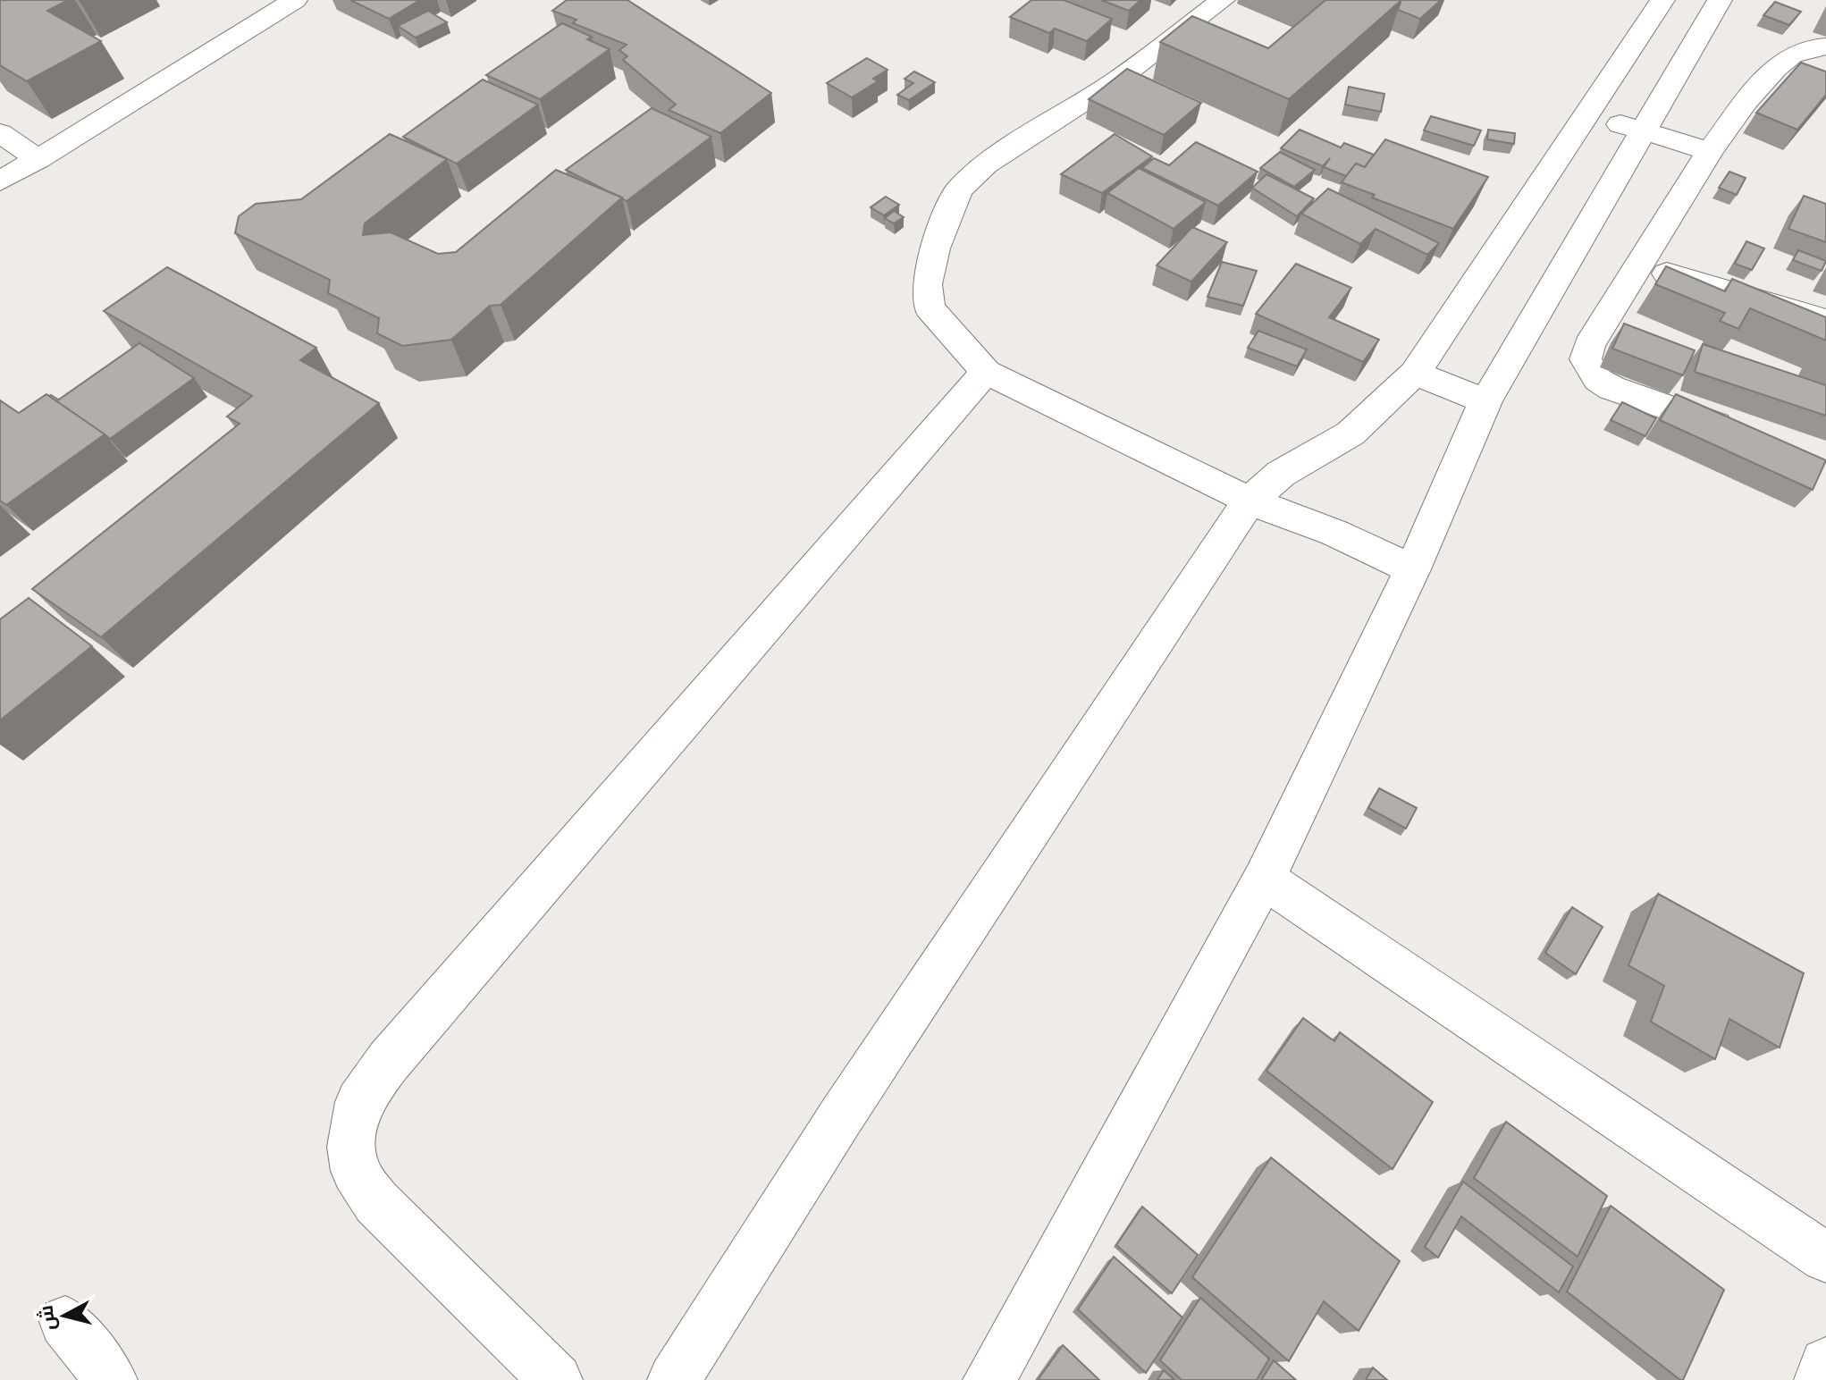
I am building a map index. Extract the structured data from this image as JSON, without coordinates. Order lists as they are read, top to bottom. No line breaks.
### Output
{"north":"left"}
